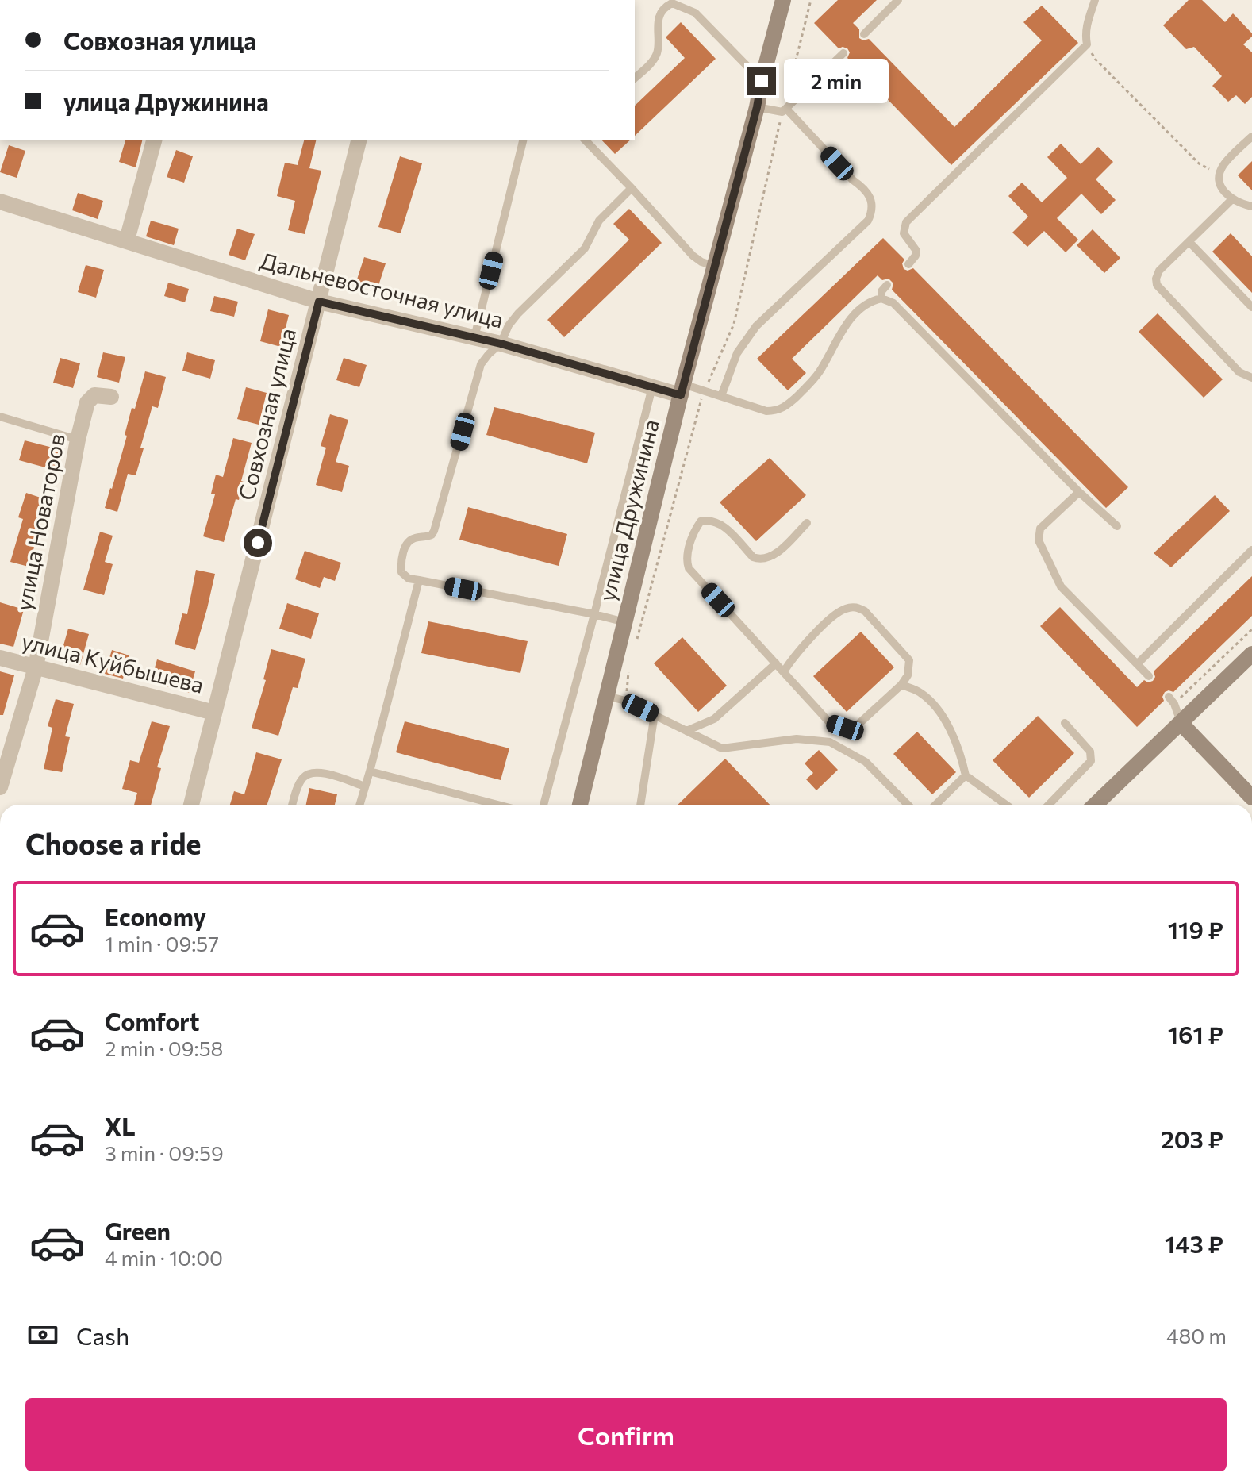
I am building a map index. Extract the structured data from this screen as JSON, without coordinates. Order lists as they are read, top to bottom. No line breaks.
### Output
{"streets":{"main road":["улица Дружинина"],"street":["Дальневосточная улица","Совхозная улица","улица Новаторов","улица Куйбышева"]},"crossings":[["Дальневосточная улица","Совхозная улица"],["Дальневосточная улица","улица Дружинина"],["Совхозная улица","улица Куйбышева"],["улица Новаторов","улица Куйбышева"]],"page":{"banner":["Совхозная улица","улица Дружинина"],"bubble":"2 min","heading":"Choose a ride","list":[{"name":"Economy","note":"1 min · 09:57","value":"119 ₽"},{"name":"Comfort","note":"2 min · 09:58","value":"161 ₽"},{"name":"XL","note":"3 min · 09:59","value":"203 ₽"},{"name":"Green","note":"4 min · 10:00","value":"143 ₽"}],"pay":["Cash","480 m"],"buttons":"Confirm"}}
